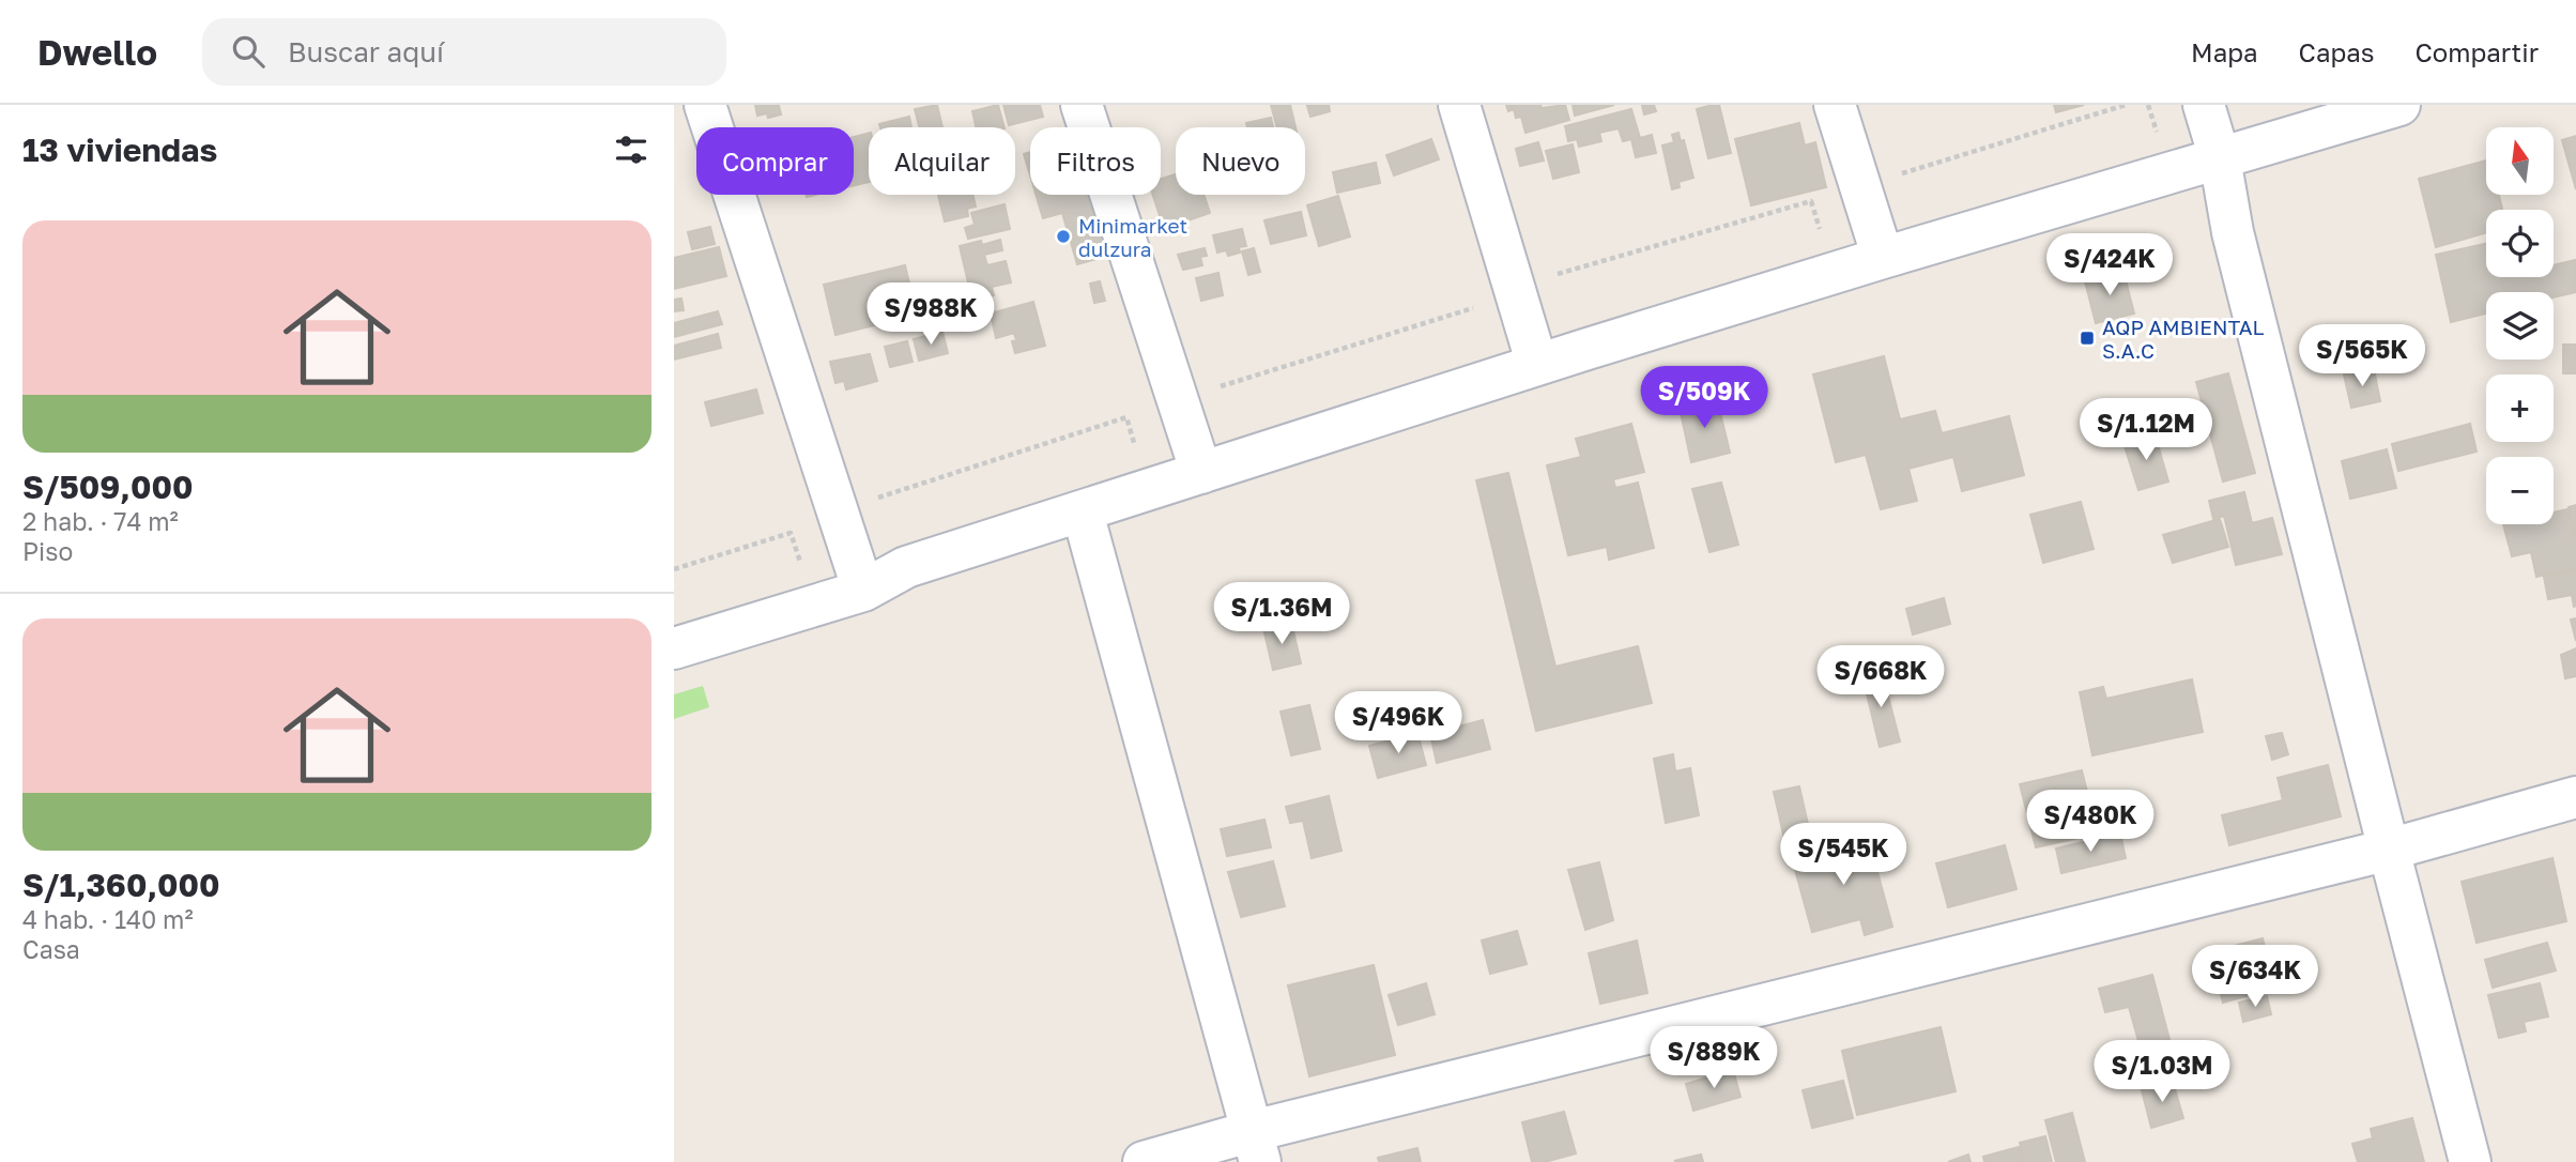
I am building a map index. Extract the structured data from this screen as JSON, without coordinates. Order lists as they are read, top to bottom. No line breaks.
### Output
{"places":{"other":["Minimarket dulzura"],"transit":["AQP AMBIENTAL S.A.C"]},"north":"top","page":{"header":"Dwello","search":"Buscar aquí","nav":["Mapa","Capas","Compartir"],"heading":"13 viviendas","map_buttons":["+","−"],"chip":["Comprar","Alquilar","Filtros","Nuevo"],"list":[{"name":"S/509,000","note":"2 hab. · 74 m² · Piso"},{"name":"S/1,360,000","note":"4 hab. · 140 m² · Casa"}],"price":["S/424K","S/988K","S/565K","S/509K","S/1.12M","S/1.36M","S/668K","S/496K","S/480K","S/545K","S/634K","S/889K","S/1.03M"]}}
